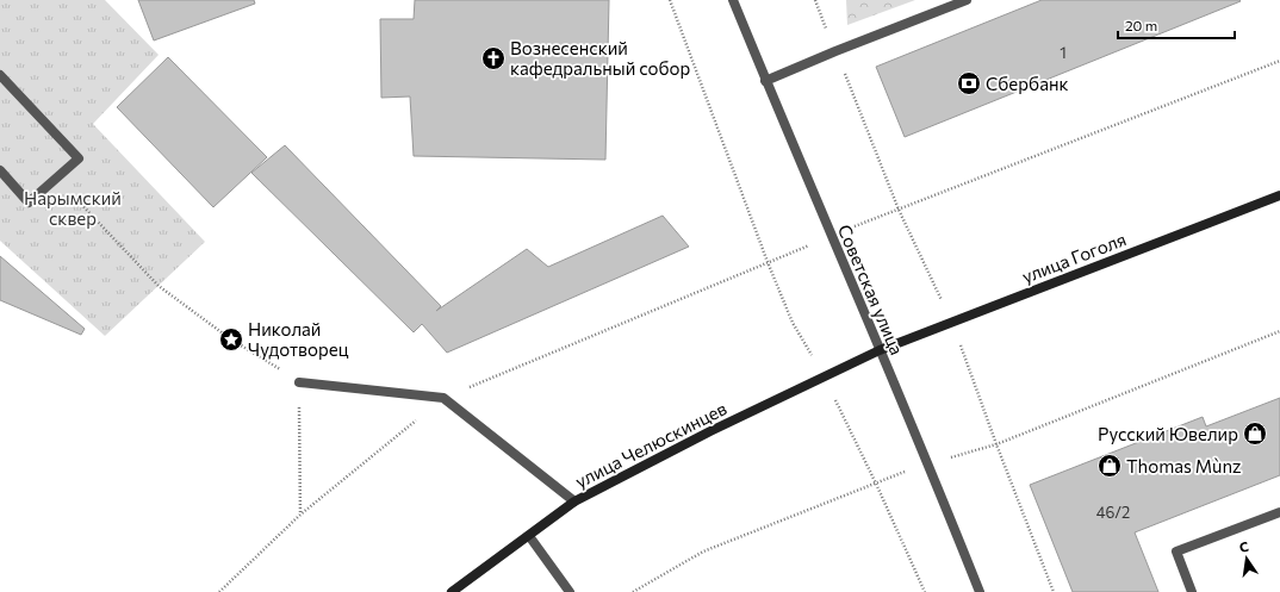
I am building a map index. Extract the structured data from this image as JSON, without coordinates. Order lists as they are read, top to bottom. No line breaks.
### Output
{"streets":{"main road":["улица Гоголя","улица Челюскинцев"],"street":["Советская улица"]},"crossings":[["улица Гоголя","Советская улица"],["улица Гоголя","улица Челюскинцев"],["Советская улица","улица Челюскинцев"]],"parks":["Нарымский сквер"],"places":{"church":["Вознесенский кафедральный собор"],"bank":["Сбербанк"],"place":["Николай Чудотворец"],"shop":["Русский Ювелир","Thomas Mùnz"]},"house_numbers":["1","46/2"],"scale_bar":"20 m","north":"top"}
